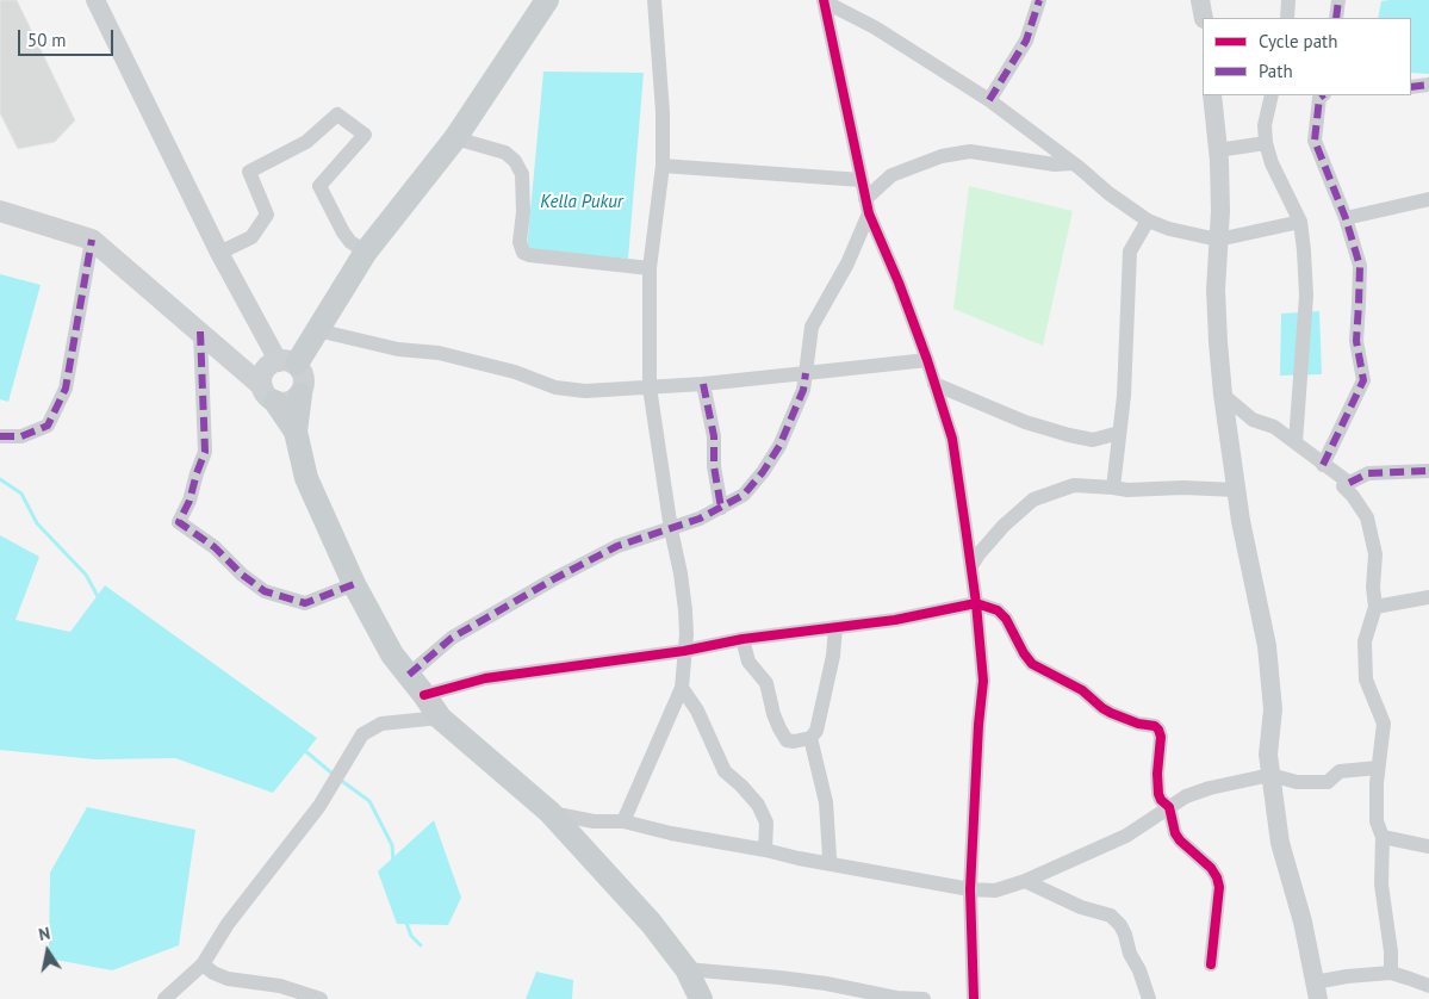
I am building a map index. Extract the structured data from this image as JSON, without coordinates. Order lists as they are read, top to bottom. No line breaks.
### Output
{"water":["Kella Pukur"],"legend":["Cycle path","Path"],"scale_bar":"50 m","north":"top"}
